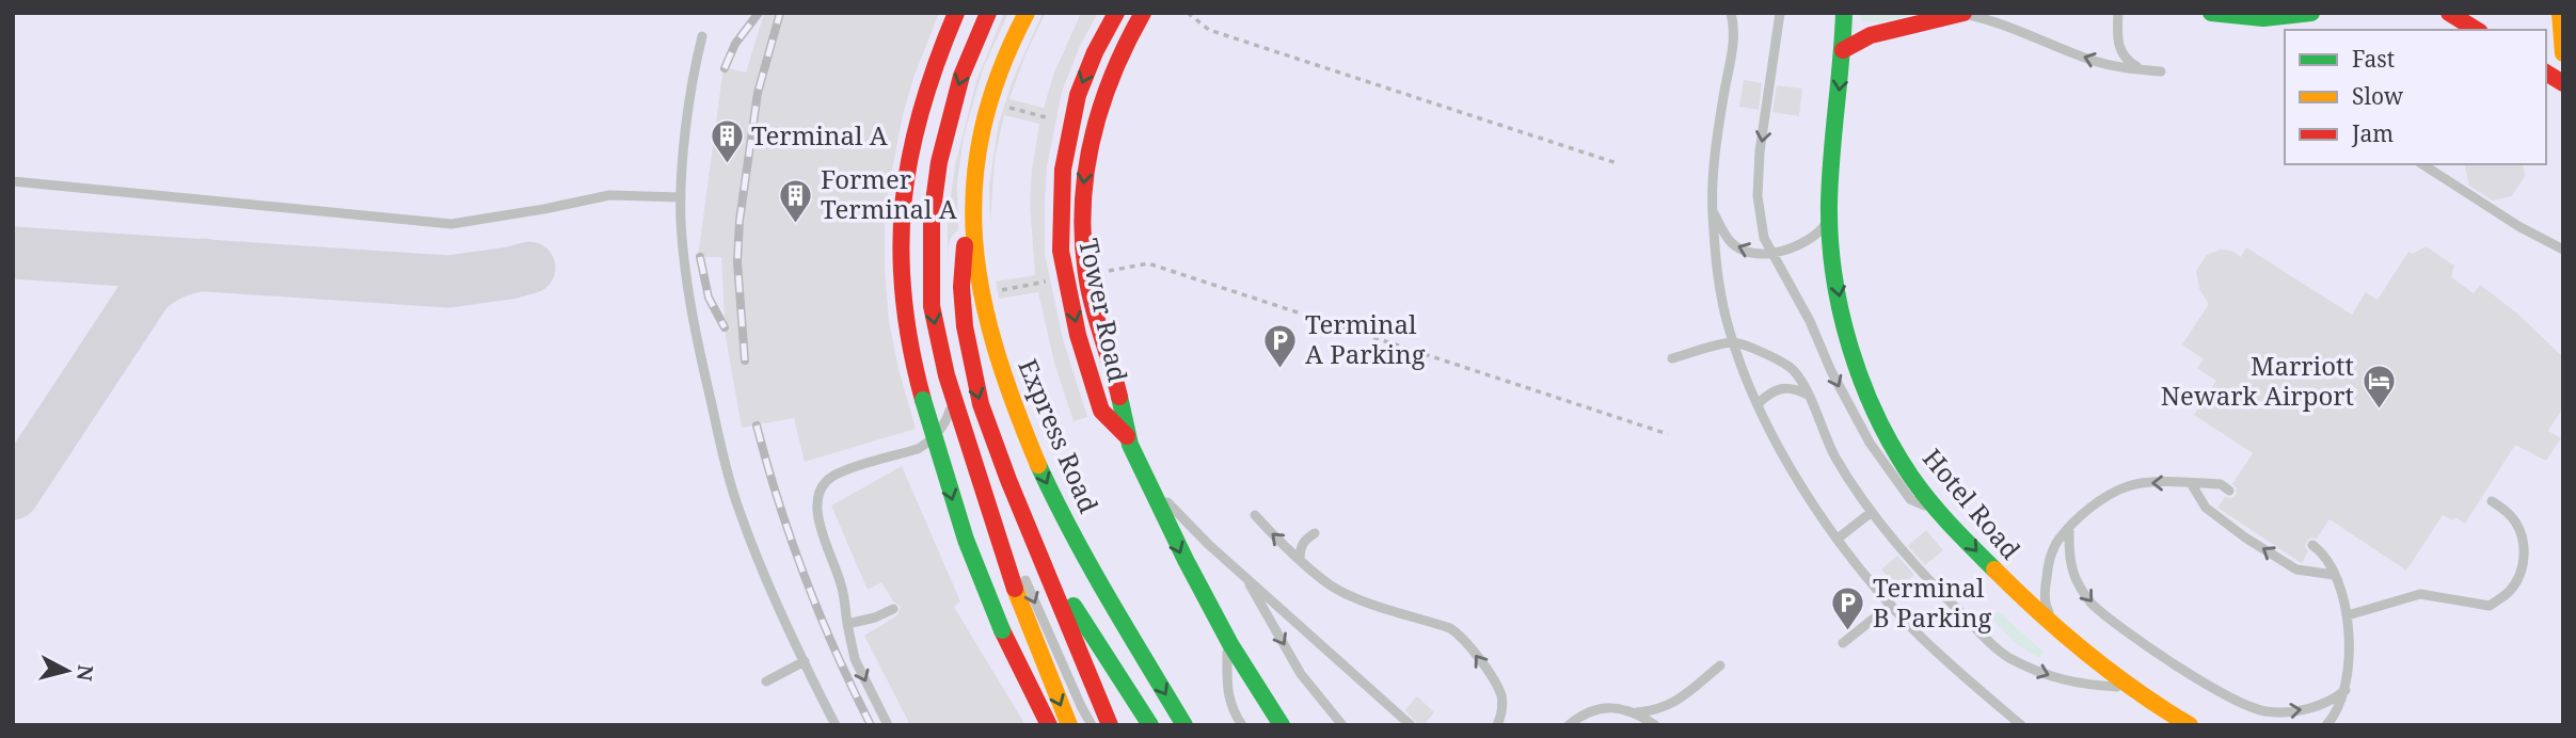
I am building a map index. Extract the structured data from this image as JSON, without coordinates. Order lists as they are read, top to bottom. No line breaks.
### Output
{"streets":{"street":["Tower Road","Express Road","Hotel Road"]},"one_way":["Hotel Road"],"places":{"building":["Terminal A","Former Terminal A"],"parking":["Terminal A Parking","Terminal B Parking"],"hotel":["Marriott Newark Airport"]},"legend":["Fast","Slow","Jam"],"north":"right"}
